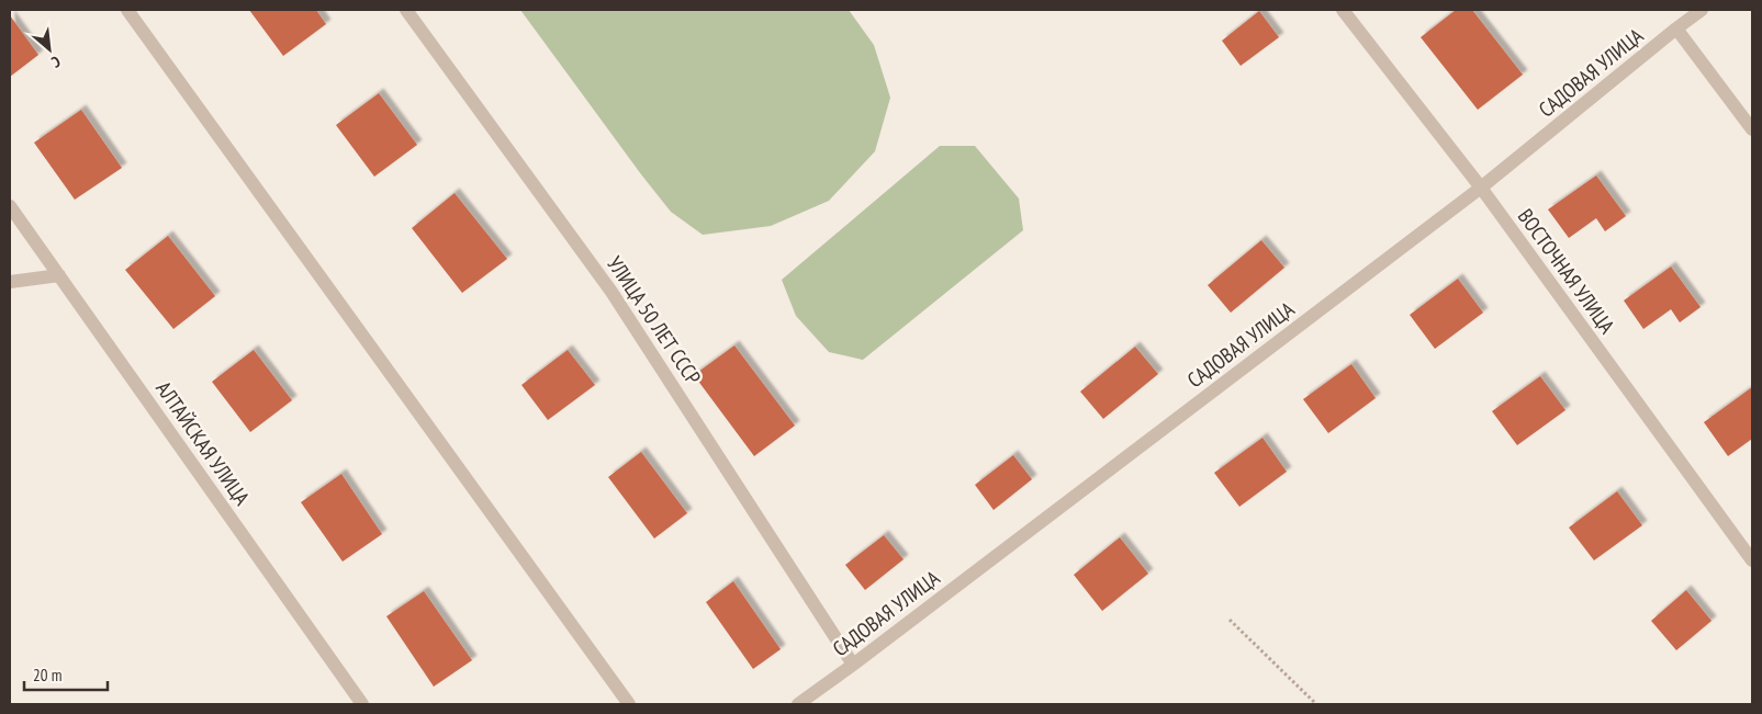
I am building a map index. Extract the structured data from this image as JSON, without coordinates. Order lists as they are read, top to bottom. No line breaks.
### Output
{"streets":{"street":["САДОВАЯ УЛИЦА","ВОСТОЧНАЯ УЛИЦА","УЛИЦА 50 ЛЕТ СССР","АЛТАЙСКАЯ УЛИЦА"]},"crossings":[["САДОВАЯ УЛИЦА","ВОСТОЧНАЯ УЛИЦА"],["САДОВАЯ УЛИЦА","УЛИЦА 50 ЛЕТ СССР"]],"scale_bar":"20 m","north":"bottom right"}
